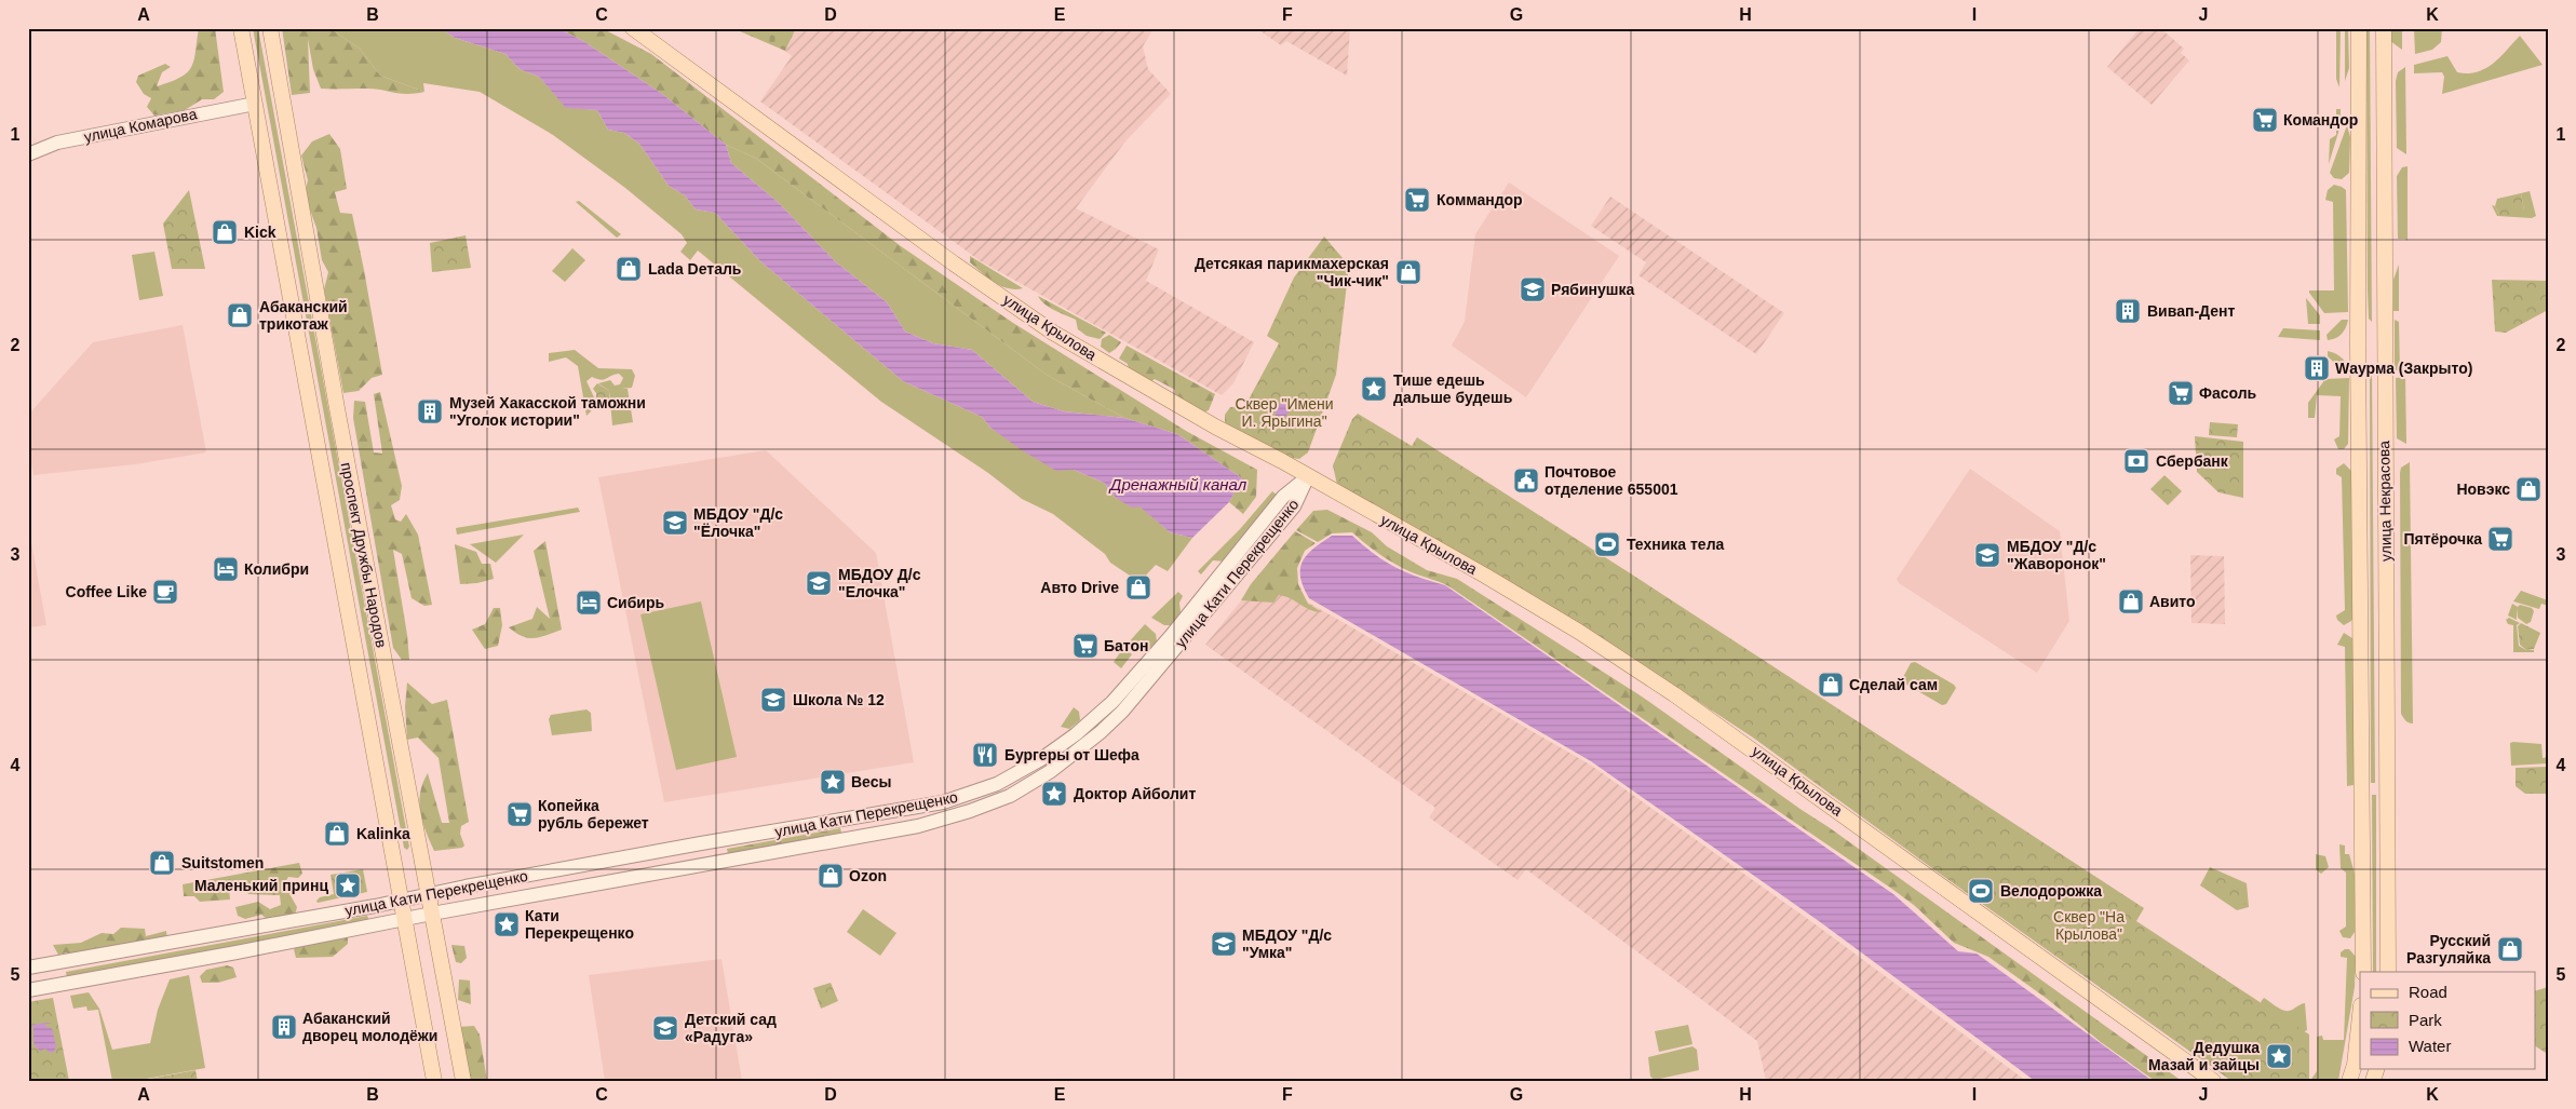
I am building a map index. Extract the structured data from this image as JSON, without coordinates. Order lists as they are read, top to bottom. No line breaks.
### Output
{"streets":{"main road":["улица Крылова","улица Некрасова","проспект Дружбы Народов"],"street":["улица Комарова","улица Кати Перекрещенко"]},"crossings":[["улица Комарова","проспект Дружбы Народов"],["улица Крылова","улица Кати Перекрещенко"],["проспект Дружбы Народов","улица Кати Перекрещенко"]],"water":["Дренажный канал"],"parks":["Сквер \"Имени И. Ярыгина\"","Сквер \"На Крылова\""],"places":{"supermarket":["Командор","Коммандор","Фасоль","Пятёрочка","Батон","Копейка рубль бережет"],"shop":["Kick","Lada Dеталь","Детсякая парикмахерская \"Чик-чик\"","Абаканский трикотаж","Новэкс","Авто Drive","Авито","Сделай сам","Kalinka","Suitstomen","Ozon","Русский Разгуляйка"],"school or university":["Рябинушка","МБДОУ \"Д/с \"Ёлочка\"","МБДОУ \"Д/с \"Жаворонок\"","МБДОУ Д/с \"Елочка\"","Школа № 12","МБДОУ \"Д/с \"Умка\"","Детский сад «Радуга»"],"building":["Вивап-Дент","Wаурма (Закрыто)","Музей Хакасской таможни \"Уголок истории\"","Абаканский дворец молодёжи"],"place":["Тише едешь дальше будешь","Весы","Доктор Айболит","Маленький принц","Кати Перекрещенко","Дедушка Мазай и зайцы"],"bank":["Сбербанк"],"public building":["Почтовое отделение 655001"],"sports":["Техника тела","Велодорожка"],"hotel":["Колибри","Сибирь"],"cafe":["Coffee Like"],"restaurant":["Бургеры от Шефа"]},"legend":["Road","Park","Water"],"grid":{"columns":["A","B","C","D","E","F","G","H","I","J","K"],"rows":["1","2","3","4","5"]}}
